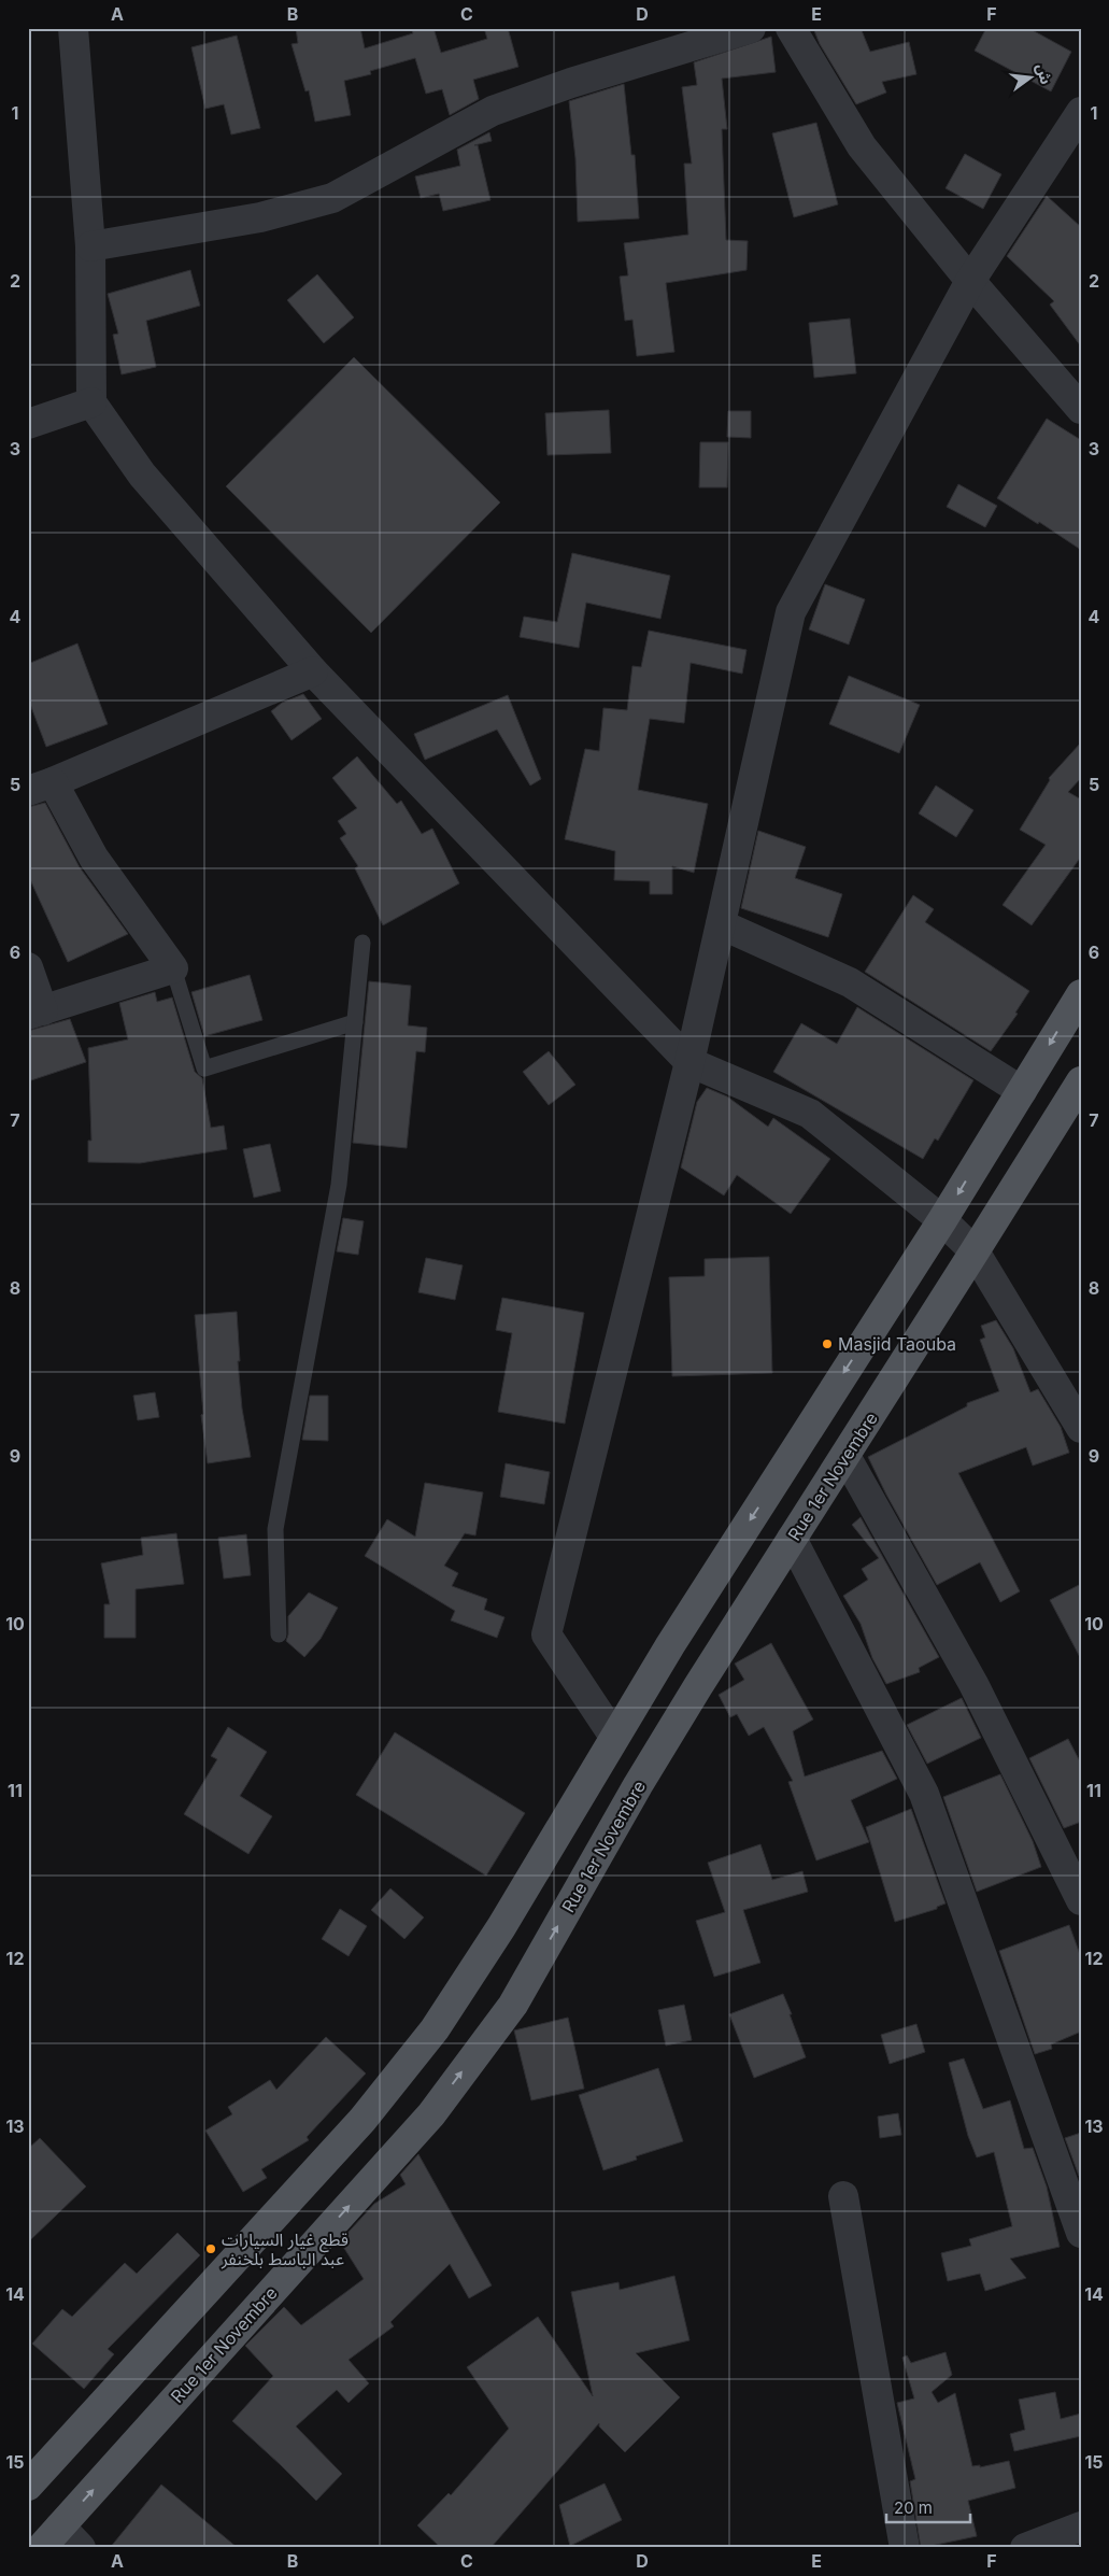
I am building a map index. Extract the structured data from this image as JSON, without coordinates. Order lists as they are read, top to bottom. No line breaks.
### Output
{"streets":{"main road":["Rue 1er Novembre"]},"places":["Masjid Taouba","قطع غيار السيارات عبد الباسط بلخنفر"],"scale_bar":"20 m","north":"right","grid":{"columns":["A","B","C","D","E","F"],"rows":["1","2","3","4","5","6","7","8","9","10","11","12","13","14","15"]}}
